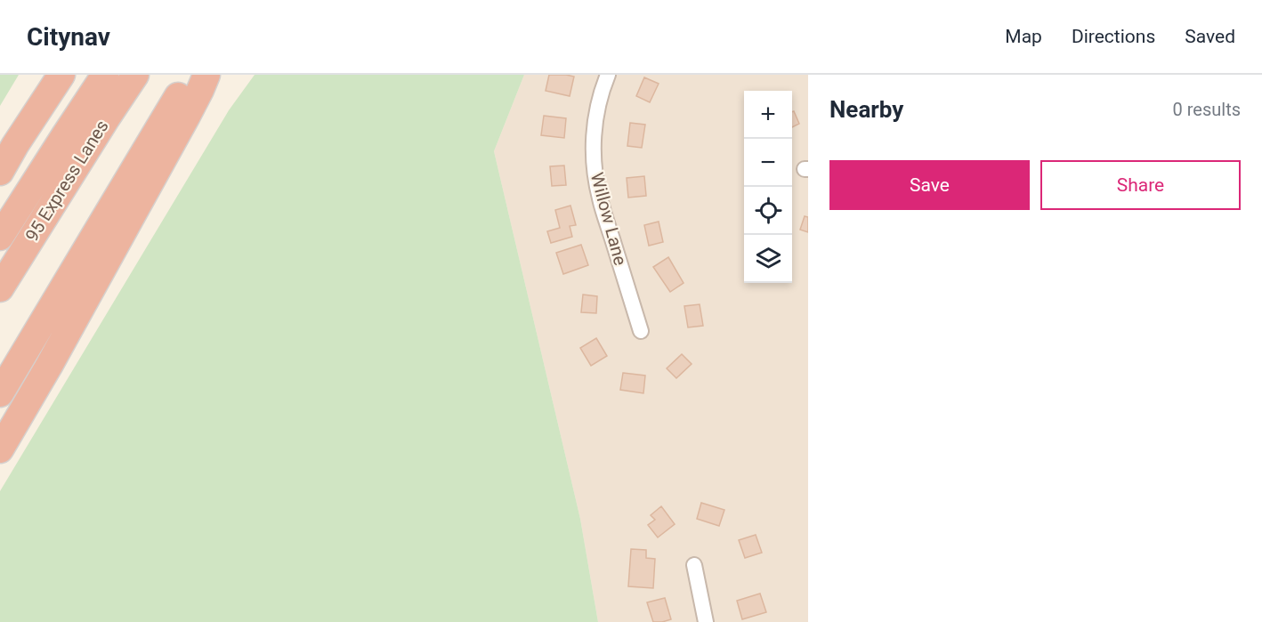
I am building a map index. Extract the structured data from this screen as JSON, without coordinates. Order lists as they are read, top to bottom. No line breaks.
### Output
{"streets":{"highway":["95 Express Lanes"],"street":["Willow Lane"]},"page":{"header":"Citynav","nav":["Map","Directions","Saved"],"heading":["Nearby","0 results"],"map_buttons":["+","−"],"buttons":["Save","Share"]}}
